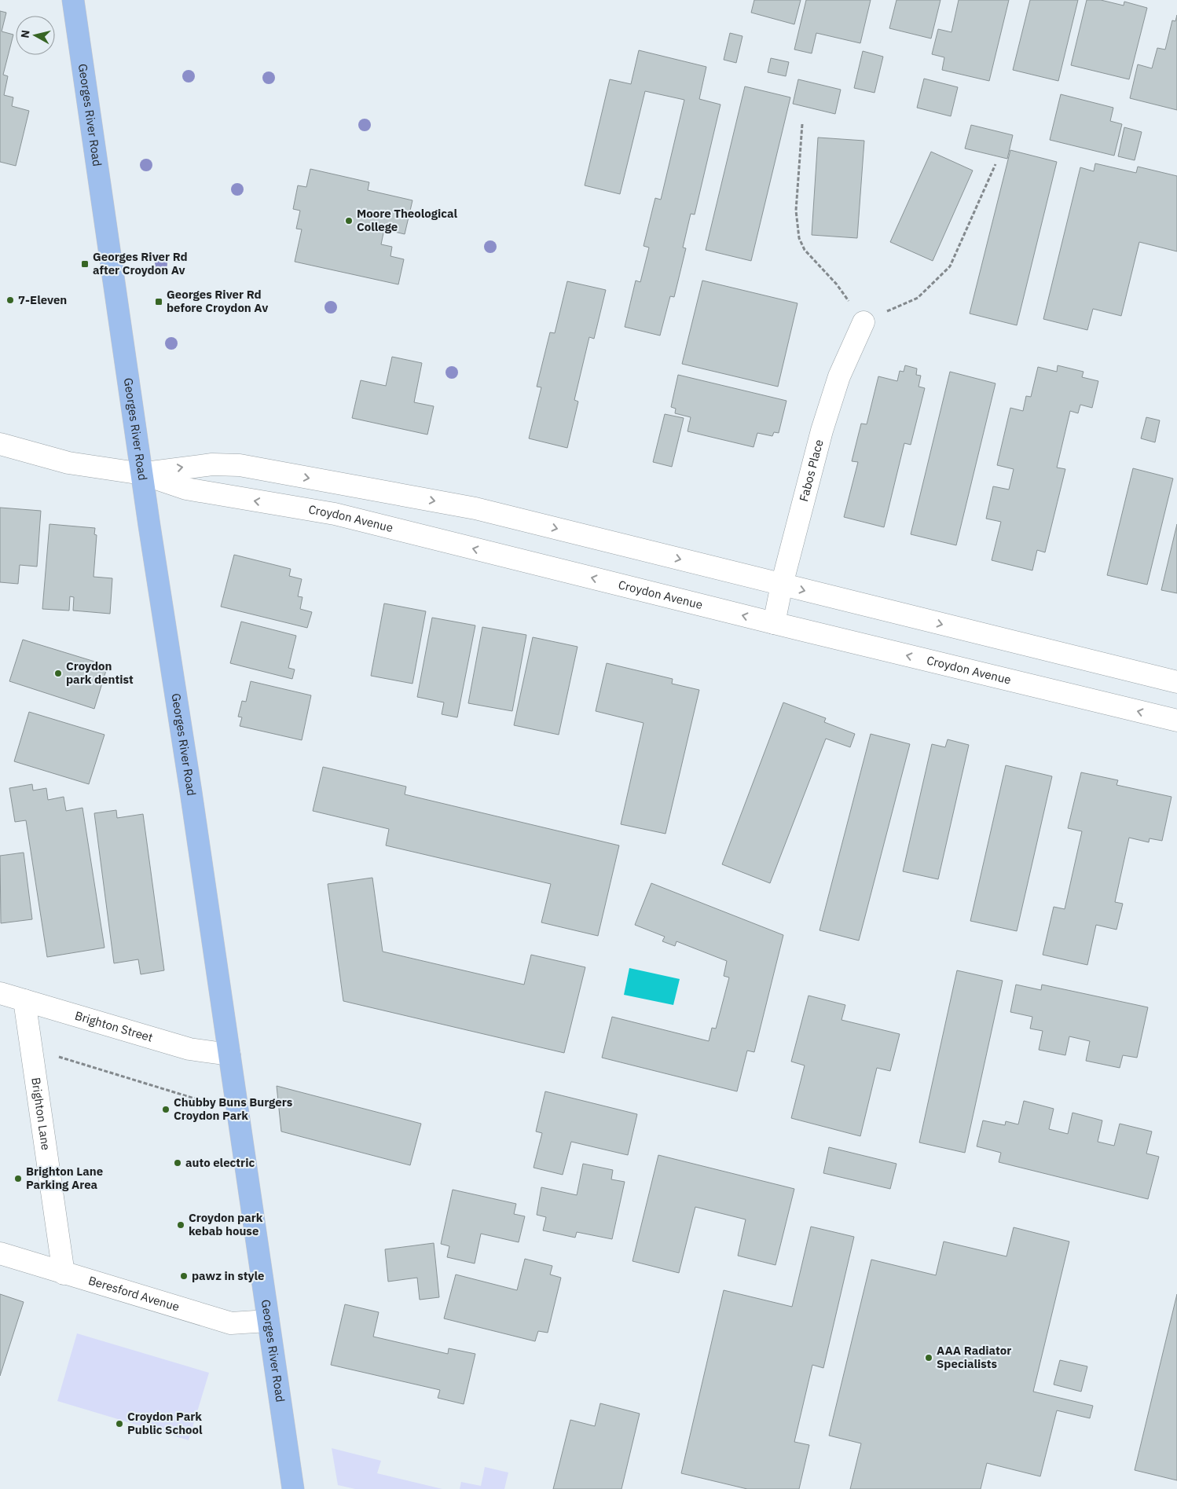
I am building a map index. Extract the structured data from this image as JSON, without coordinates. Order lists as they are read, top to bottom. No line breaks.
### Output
{"streets":{"main road":["Georges River Road"],"street":["Fabos Place","Croydon Avenue","Brighton Street","Brighton Lane","Beresford Avenue"]},"crossings":[["Georges River Road","Croydon Avenue"],["Georges River Road","Brighton Street"],["Georges River Road","Beresford Avenue"],["Fabos Place","Croydon Avenue"],["Brighton Street","Brighton Lane"],["Brighton Lane","Beresford Avenue"]],"places":{"other":["Moore Theological College","7-Eleven","Croydon park dentist","Chubby Buns Burgers Croydon Park","auto electric","Brighton Lane Parking Area","Croydon park kebab house","pawz in style","AAA Radiator Specialists","Croydon Park Public School"],"transit":["Georges River Rd after Croydon Av","Georges River Rd before Croydon Av"]},"north":"left"}
